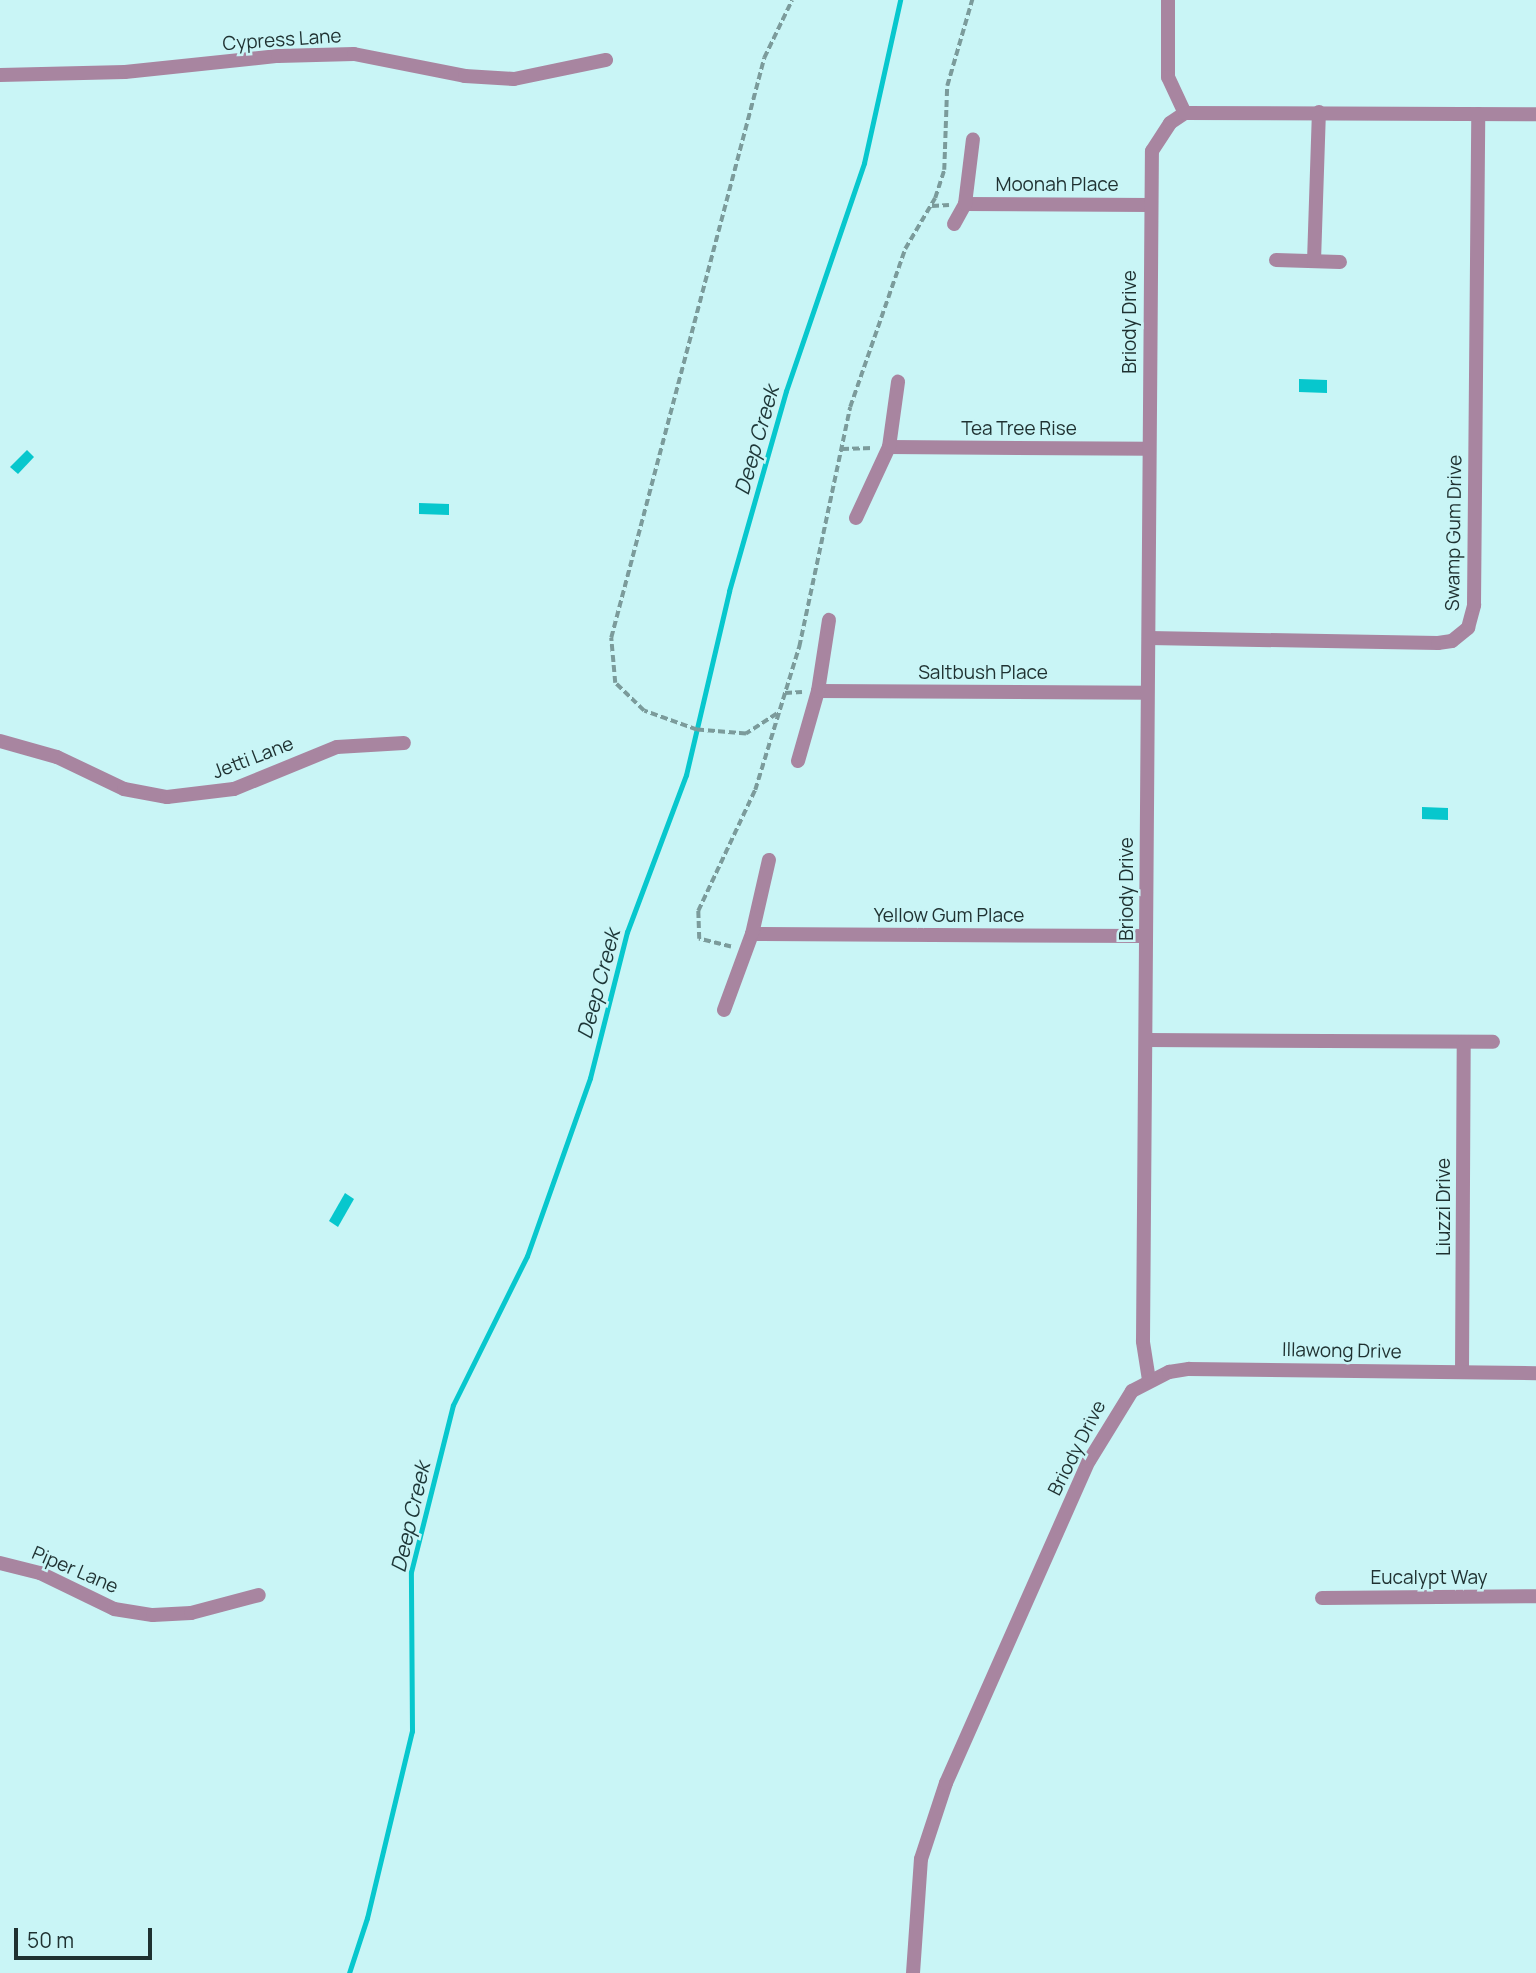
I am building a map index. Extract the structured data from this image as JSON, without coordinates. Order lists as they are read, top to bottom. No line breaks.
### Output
{"streets":{"street":["Cypress Lane","Moonah Place","Briody Drive","Tea Tree Rise","Swamp Gum Drive","Saltbush Place","Jetti Lane","Yellow Gum Place","Liuzzi Drive","Illawong Drive","Piper Lane","Eucalypt Way"]},"crossings":[["Moonah Place","Briody Drive"],["Briody Drive","Tea Tree Rise"],["Briody Drive","Swamp Gum Drive"],["Briody Drive","Saltbush Place"],["Briody Drive","Yellow Gum Place"],["Briody Drive","Illawong Drive"],["Liuzzi Drive","Illawong Drive"]],"water":["Deep Creek"],"scale_bar":"50 m"}
